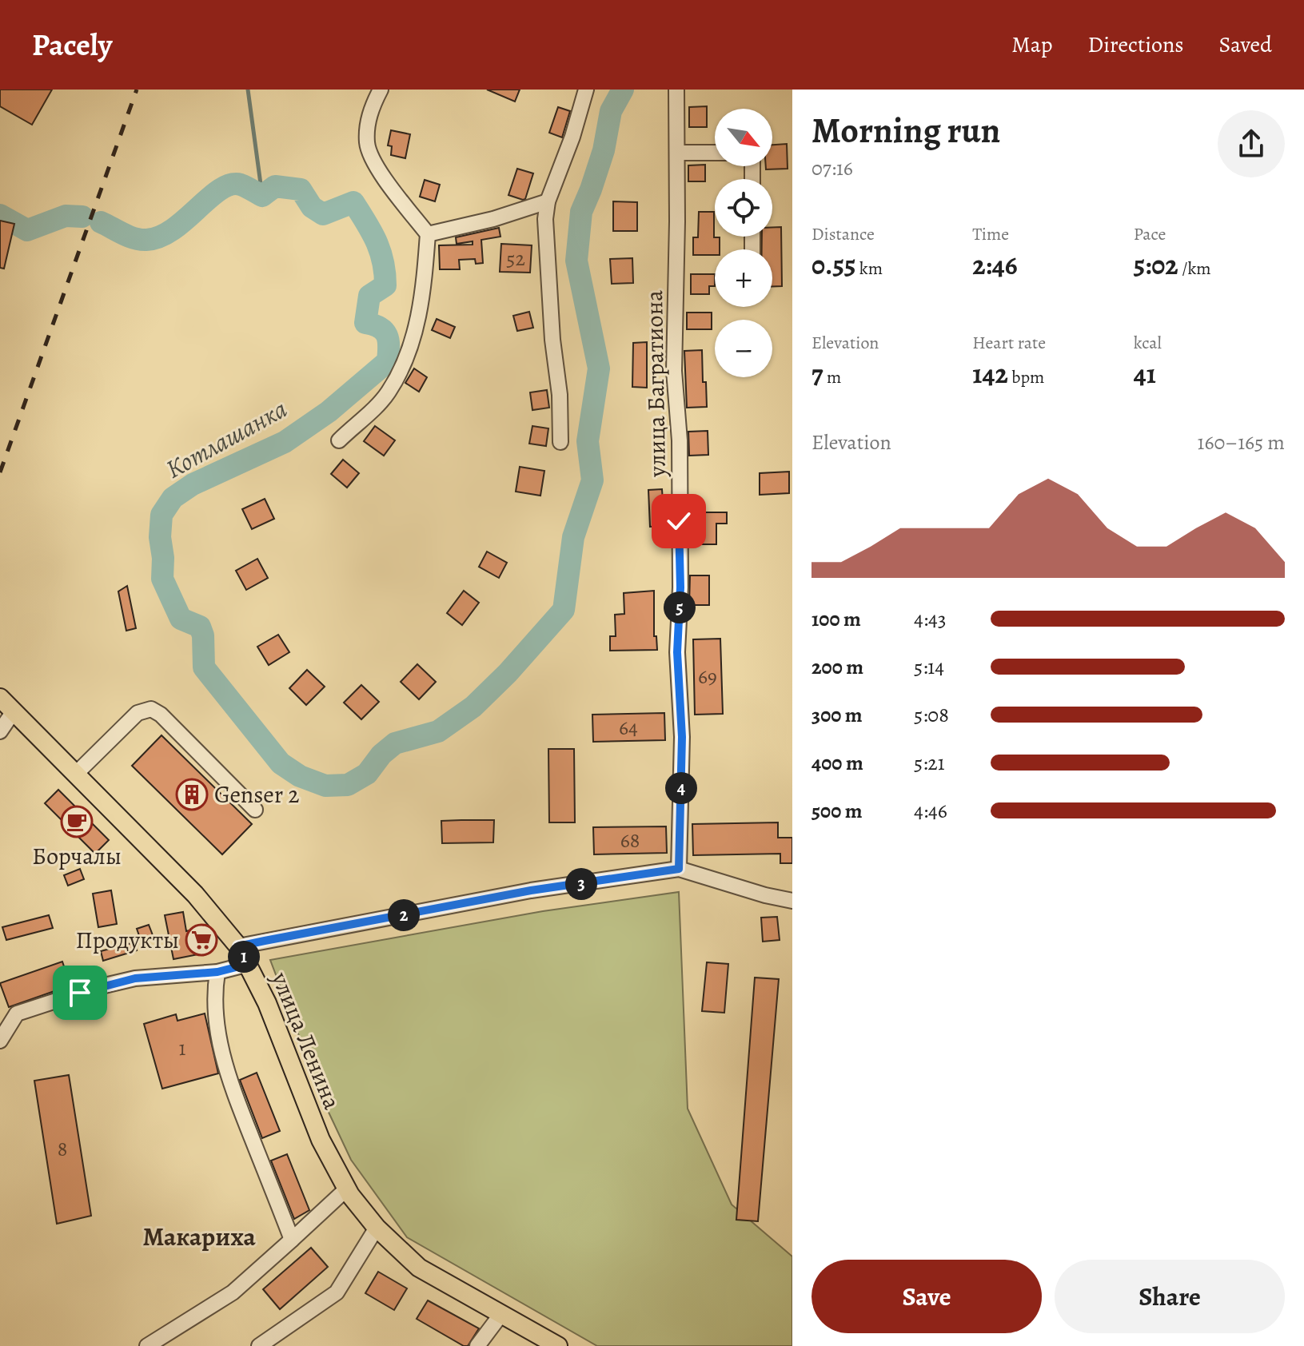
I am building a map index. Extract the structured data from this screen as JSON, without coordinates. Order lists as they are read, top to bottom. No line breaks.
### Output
{"streets":{"main road":["улица Ленина"],"street":["улица Багратиона"]},"districts":["Макариха"],"water":["Котлашанка"],"places":{"building":["Genser 2"],"cafe":["Борчалы"],"supermarket":["Продукты"]},"house_numbers":["52","69","64","68","1","8"],"north":"bottom right","page":{"header":"Pacely","nav":["Map","Directions","Saved"],"heading":["Morning run","07:16"],"map_buttons":["+","−"],"stats":[["Distance","0.55 km"],["Time","2:46"],["Pace","5:02 /km"],["Elevation","7 m"],["Heart rate","142 bpm"],["kcal","41"]],"chart":["Elevation","160–165 m"],"pins":["5","4","3","2","1"],"list":[{"name":"100 m","note":"4:43"},{"name":"200 m","note":"5:14"},{"name":"300 m","note":"5:08"},{"name":"400 m","note":"5:21"},{"name":"500 m","note":"4:46"}],"buttons":["Save","Share"]}}
